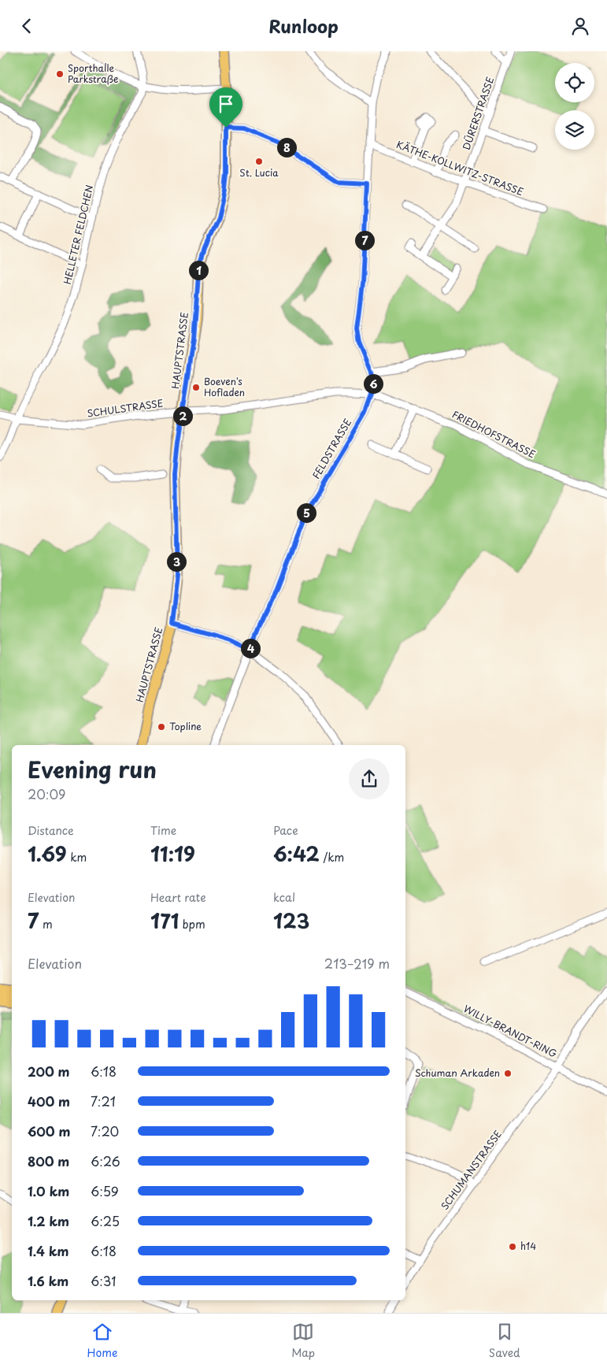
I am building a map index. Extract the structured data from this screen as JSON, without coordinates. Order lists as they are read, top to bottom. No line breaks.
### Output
{"streets":{"main road":["HAUPTSTRASSE"],"street":["DÜRERSTRASSE","KÄTHE-KOLLWITZ-STRASSE","HELLETER FELDCHEN","SCHULSTRASSE","FRIEDHOFSTRASSE","FELDSTRASSE","WILLY-BRANDT-RING","SCHUMANSTRASSE"]},"crossings":[["DÜRERSTRASSE","KÄTHE-KOLLWITZ-STRASSE"],["KÄTHE-KOLLWITZ-STRASSE","FELDSTRASSE"],["HELLETER FELDCHEN","SCHULSTRASSE"],["HAUPTSTRASSE","SCHULSTRASSE"],["HAUPTSTRASSE","FRIEDHOFSTRASSE"],["SCHULSTRASSE","FRIEDHOFSTRASSE"],["FRIEDHOFSTRASSE","FELDSTRASSE"],["WILLY-BRANDT-RING","SCHUMANSTRASSE"]],"places":["Sporthalle Parkstraße","St. Lucia","Boeven's Hofladen","Topline","Schuman Arkaden","h14"],"page":{"header":"Runloop","pins":["8","7","1","6","2","5","3","4"],"heading":["Evening run","20:09"],"stats":[["Distance","1.69 km"],["Time","11:19"],["Pace","6:42 /km"],["Elevation","7 m"],["Heart rate","171 bpm"],["kcal","123"]],"chart":["Elevation","213–219 m"],"list":[{"name":"200 m","note":"6:18"},{"name":"400 m","note":"7:21"},{"name":"600 m","note":"7:20"},{"name":"800 m","note":"6:26"},{"name":"1.0 km","note":"6:59"},{"name":"1.2 km","note":"6:25"},{"name":"1.4 km","note":"6:18"},{"name":"1.6 km","note":"6:31"}],"tabs":["Home","Map","Saved"]}}
